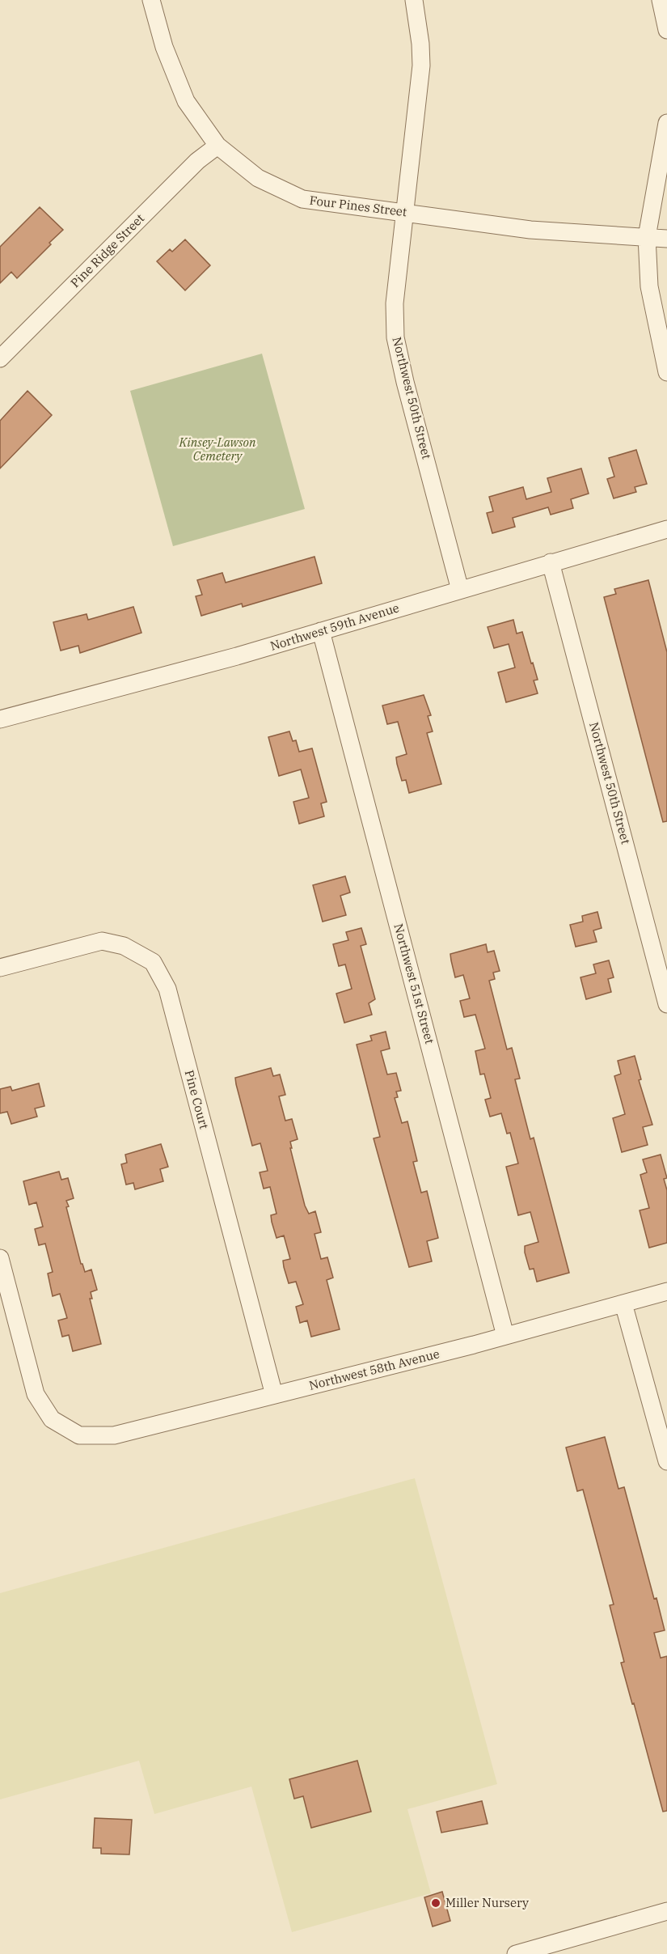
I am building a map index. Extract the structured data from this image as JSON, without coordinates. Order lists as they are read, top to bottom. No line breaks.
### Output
{"streets":{"street":["Four Pines Street","Pine Ridge Street","Northwest 50th Street","Northwest 59th Avenue","Northwest 51st Street","Pine Court","Northwest 58th Avenue"]},"crossings":[["Four Pines Street","Pine Ridge Street"],["Four Pines Street","Northwest 50th Street"],["Northwest 50th Street","Northwest 59th Avenue"],["Northwest 59th Avenue","Northwest 51st Street"],["Northwest 51st Street","Northwest 58th Avenue"],["Pine Court","Northwest 58th Avenue"]],"parks":["Kinsey-Lawson Cemetery"],"places":["Miller Nursery"]}
